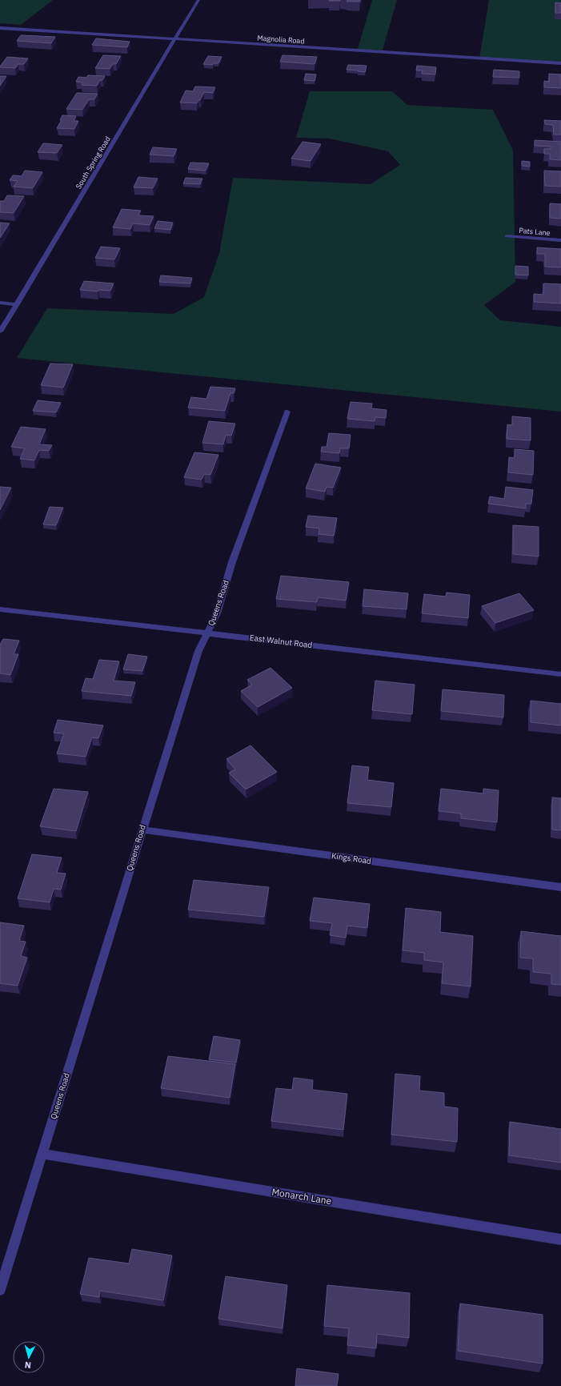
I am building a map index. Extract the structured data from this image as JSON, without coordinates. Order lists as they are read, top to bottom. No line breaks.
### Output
{"streets":{"street":["Magnolia Road","South Spring Road","Pats Lane","Queens Road","East Walnut Road","Kings Road","Monarch Lane"]},"crossings":[["Magnolia Road","South Spring Road"],["Queens Road","East Walnut Road"],["Queens Road","Kings Road"],["Queens Road","Monarch Lane"]],"north":"bottom"}
